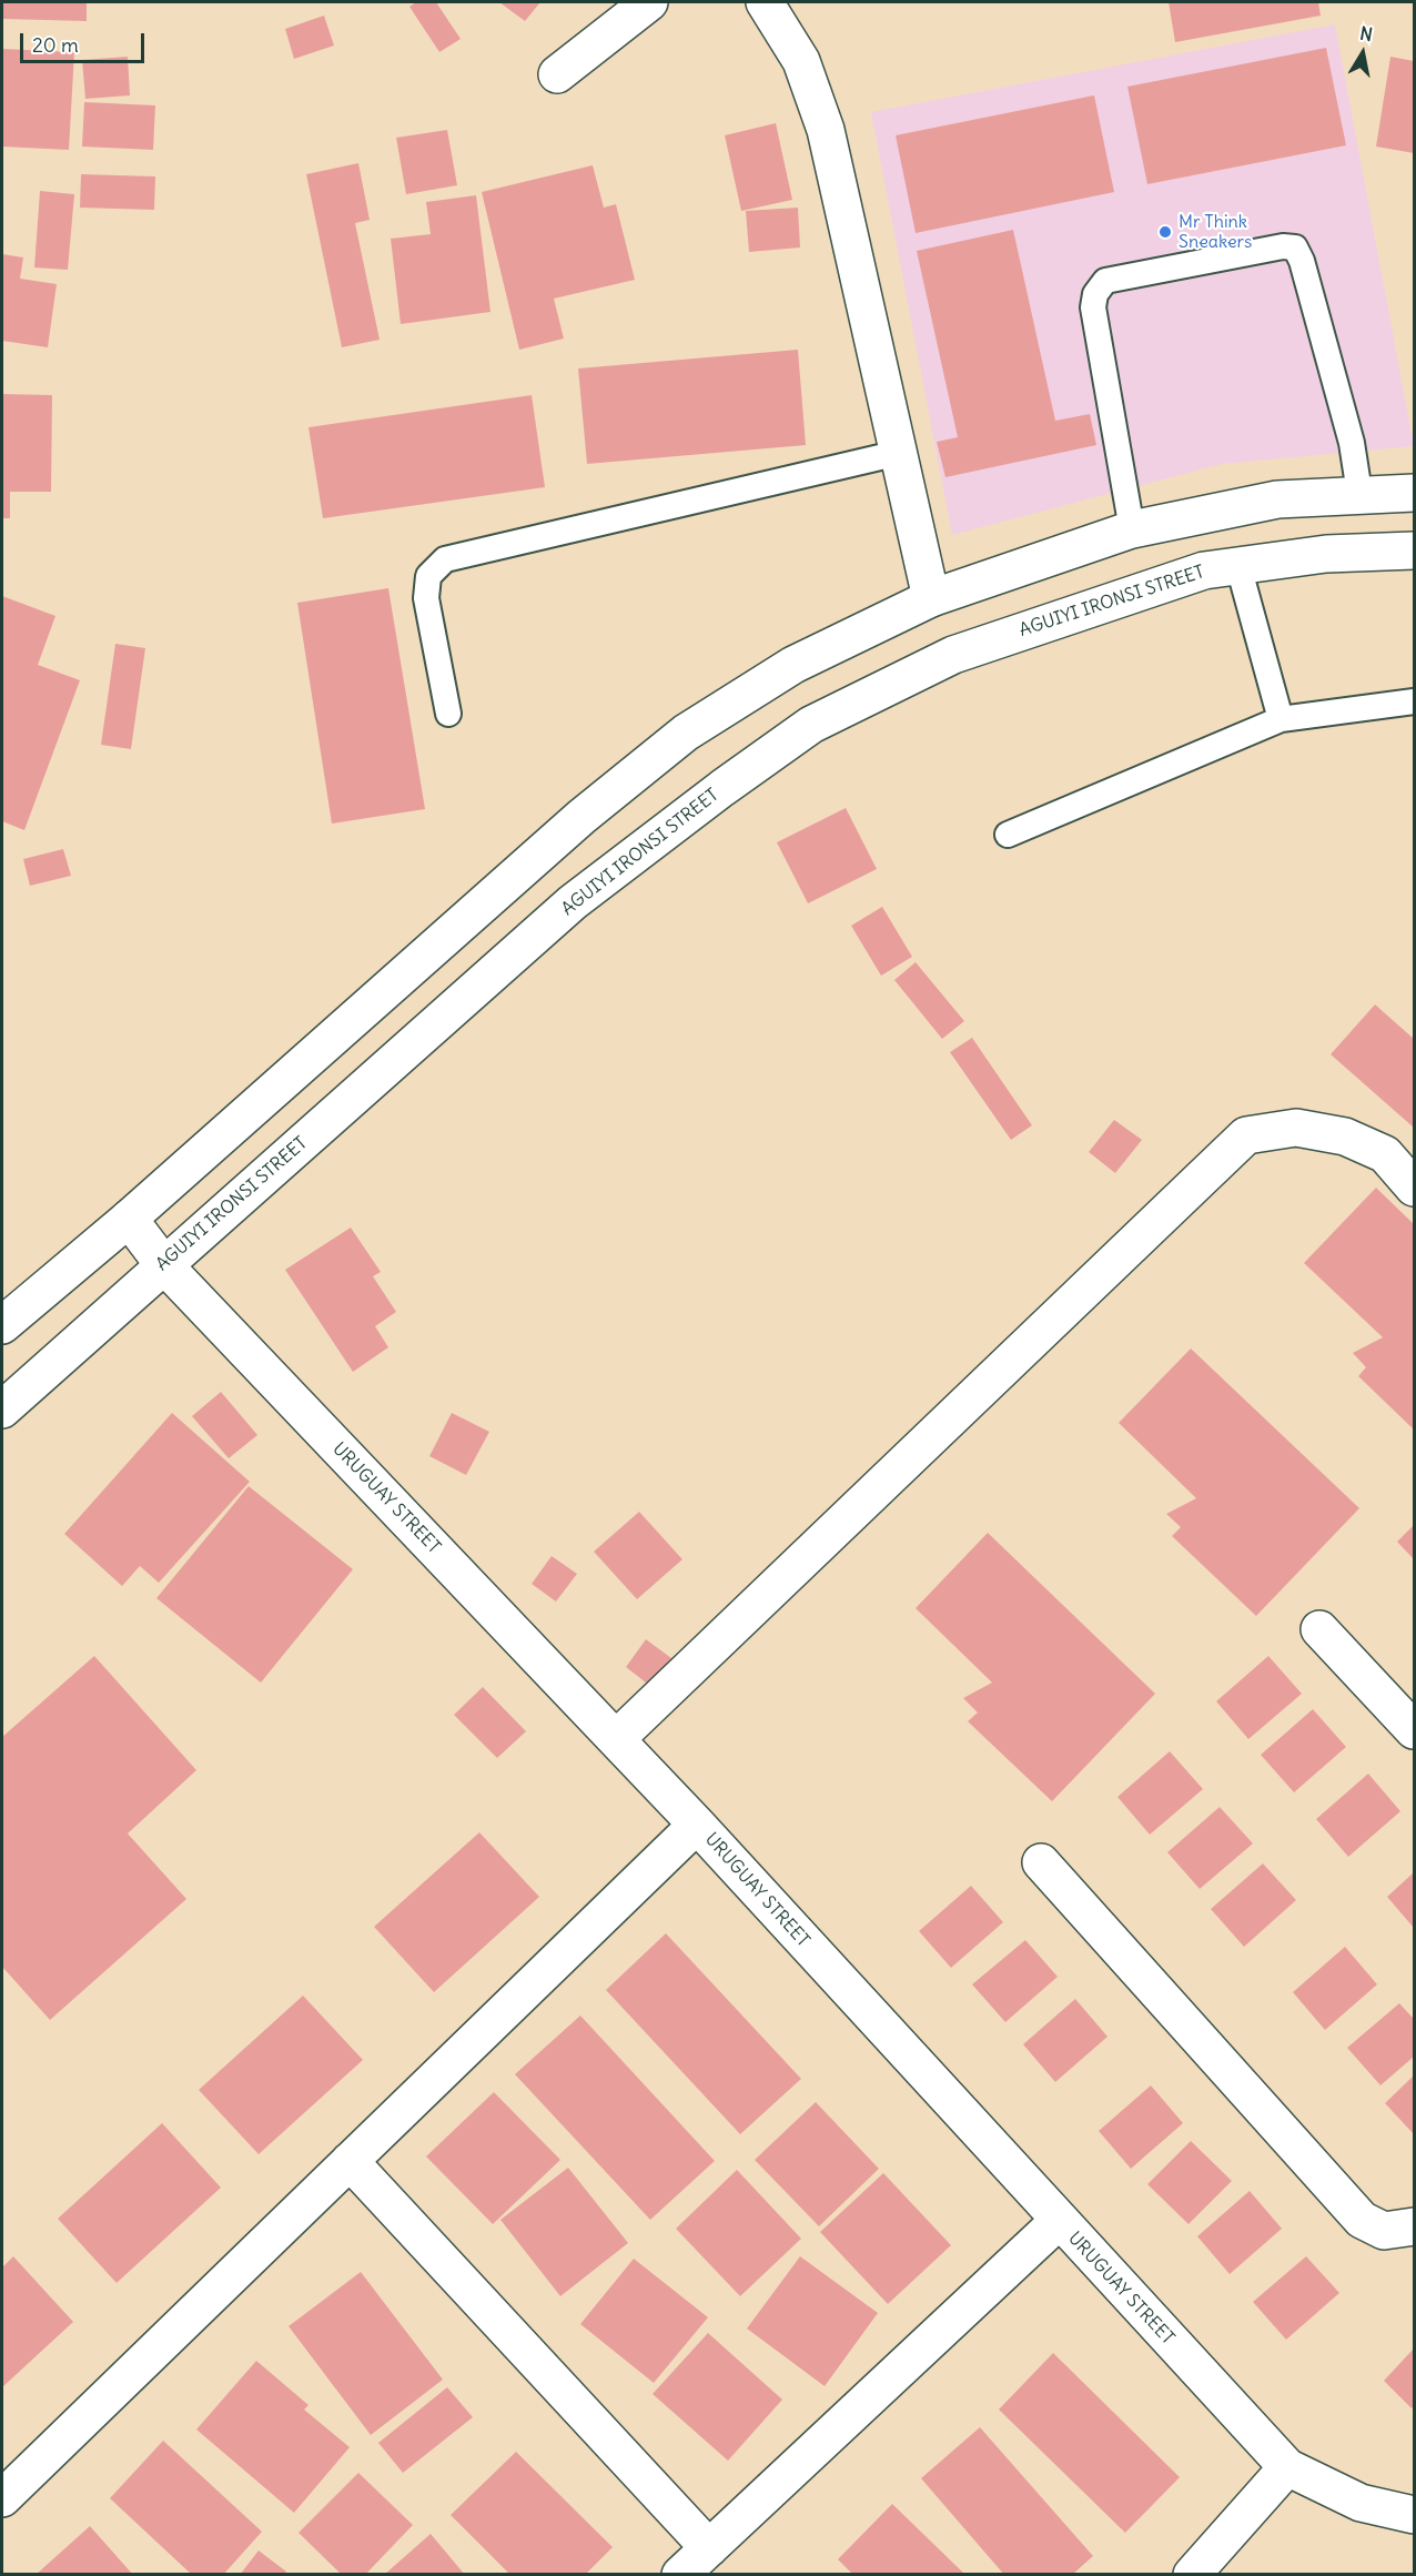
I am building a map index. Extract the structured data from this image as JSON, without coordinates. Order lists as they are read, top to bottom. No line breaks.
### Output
{"streets":{"street":["AGUIYI IRONSI STREET","URUGUAY STREET"]},"crossings":[["AGUIYI IRONSI STREET","URUGUAY STREET"]],"places":["Mr Think Sneakers"],"scale_bar":"20 m","north":"top"}
